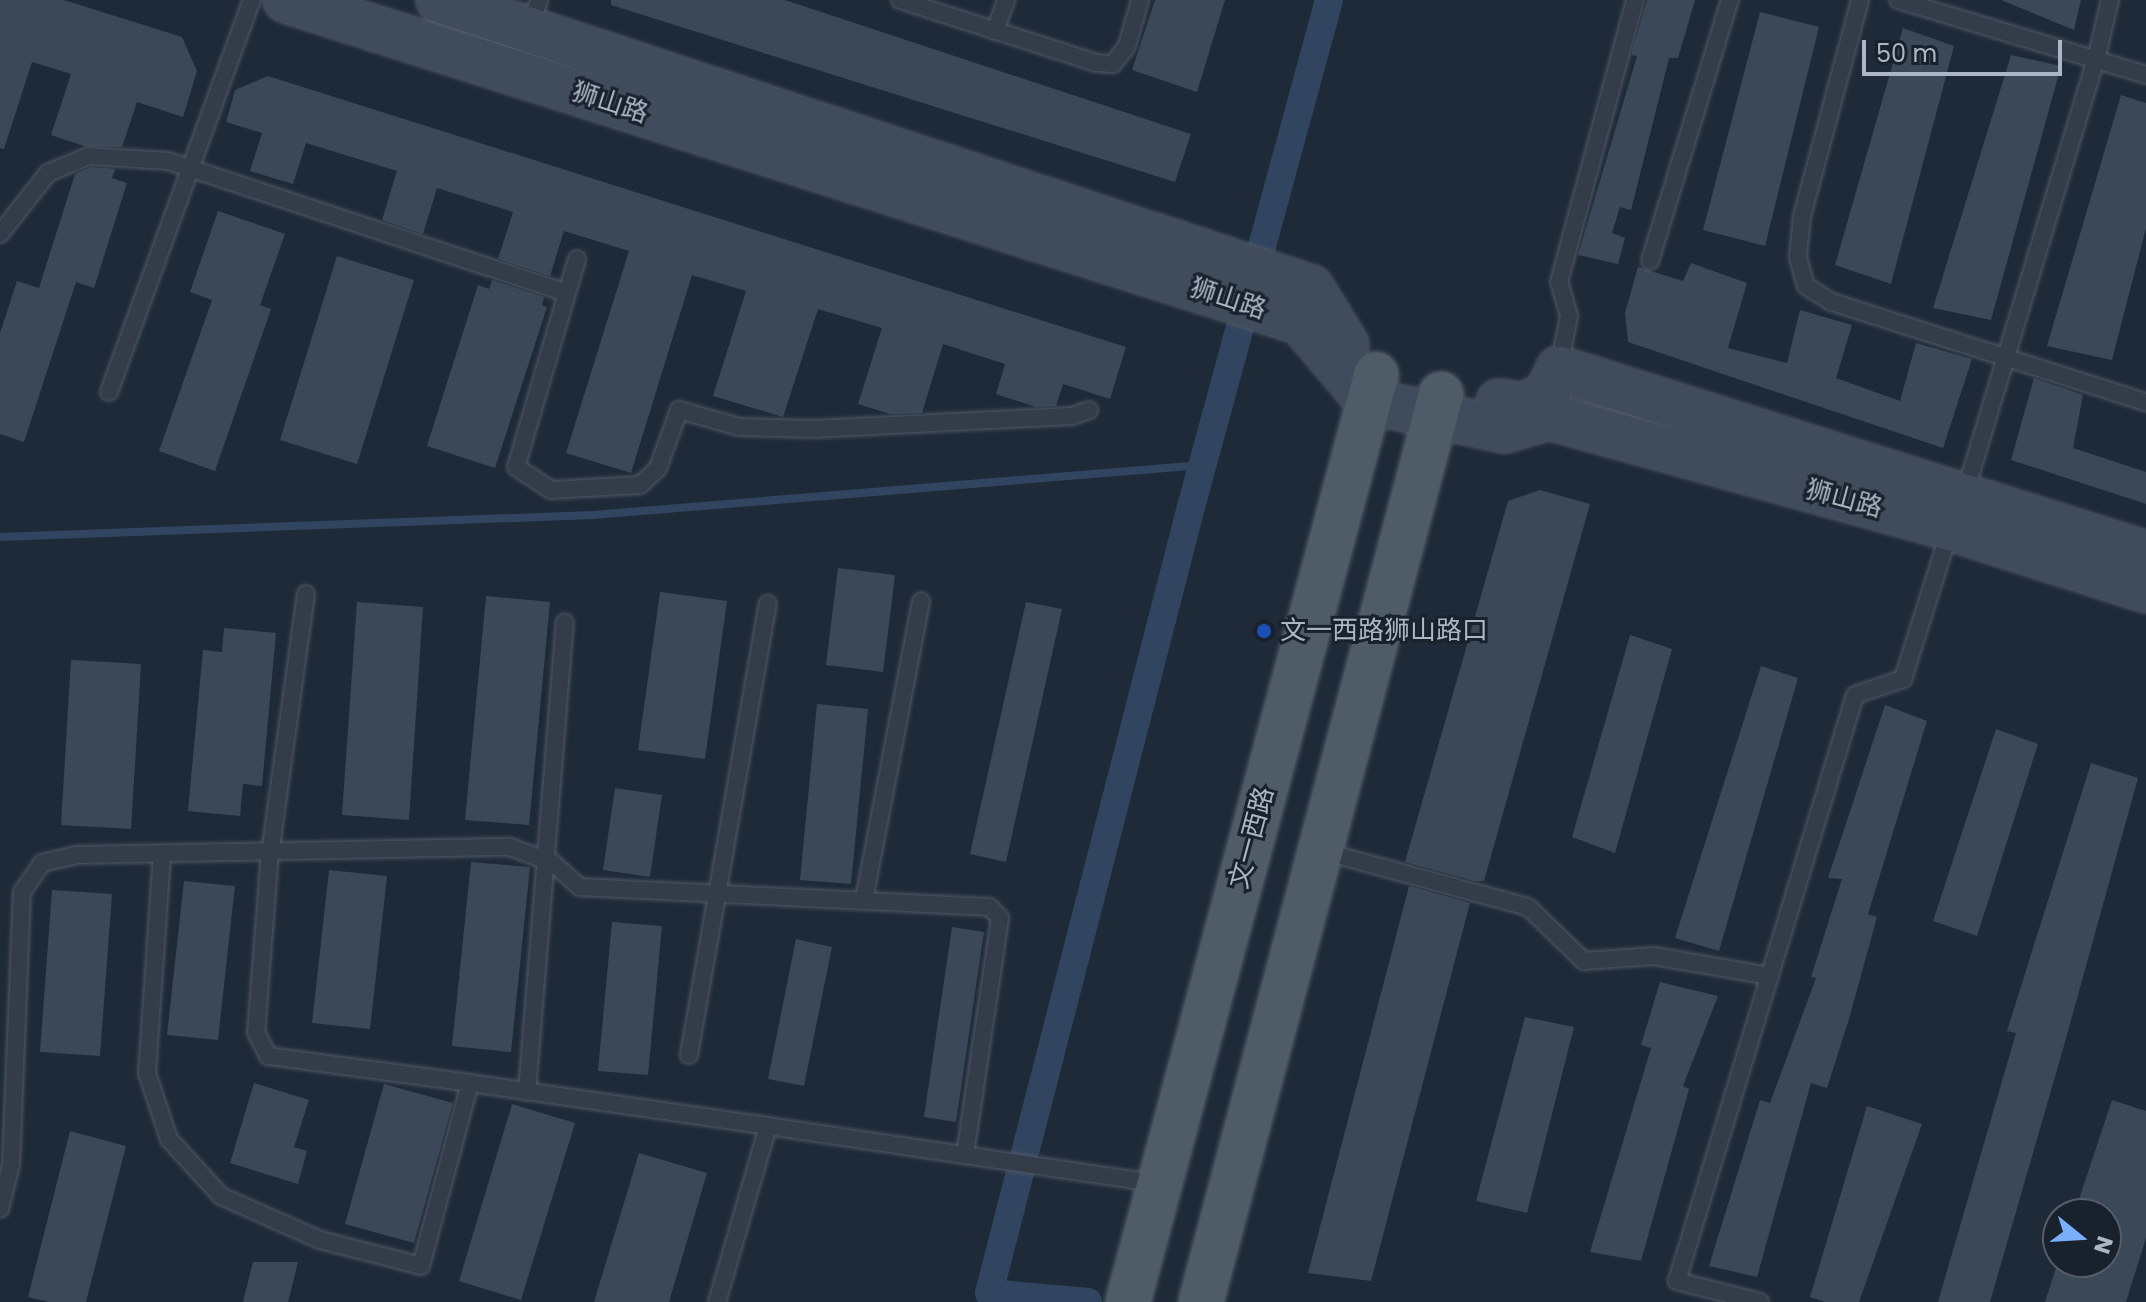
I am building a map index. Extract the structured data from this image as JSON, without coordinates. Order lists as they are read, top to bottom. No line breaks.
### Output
{"streets":{"main road":["狮山路","文一西路"]},"crossings":[["狮山路","文一西路"]],"places":["文一西路狮山路口"],"scale_bar":"50 m","north":"right"}
